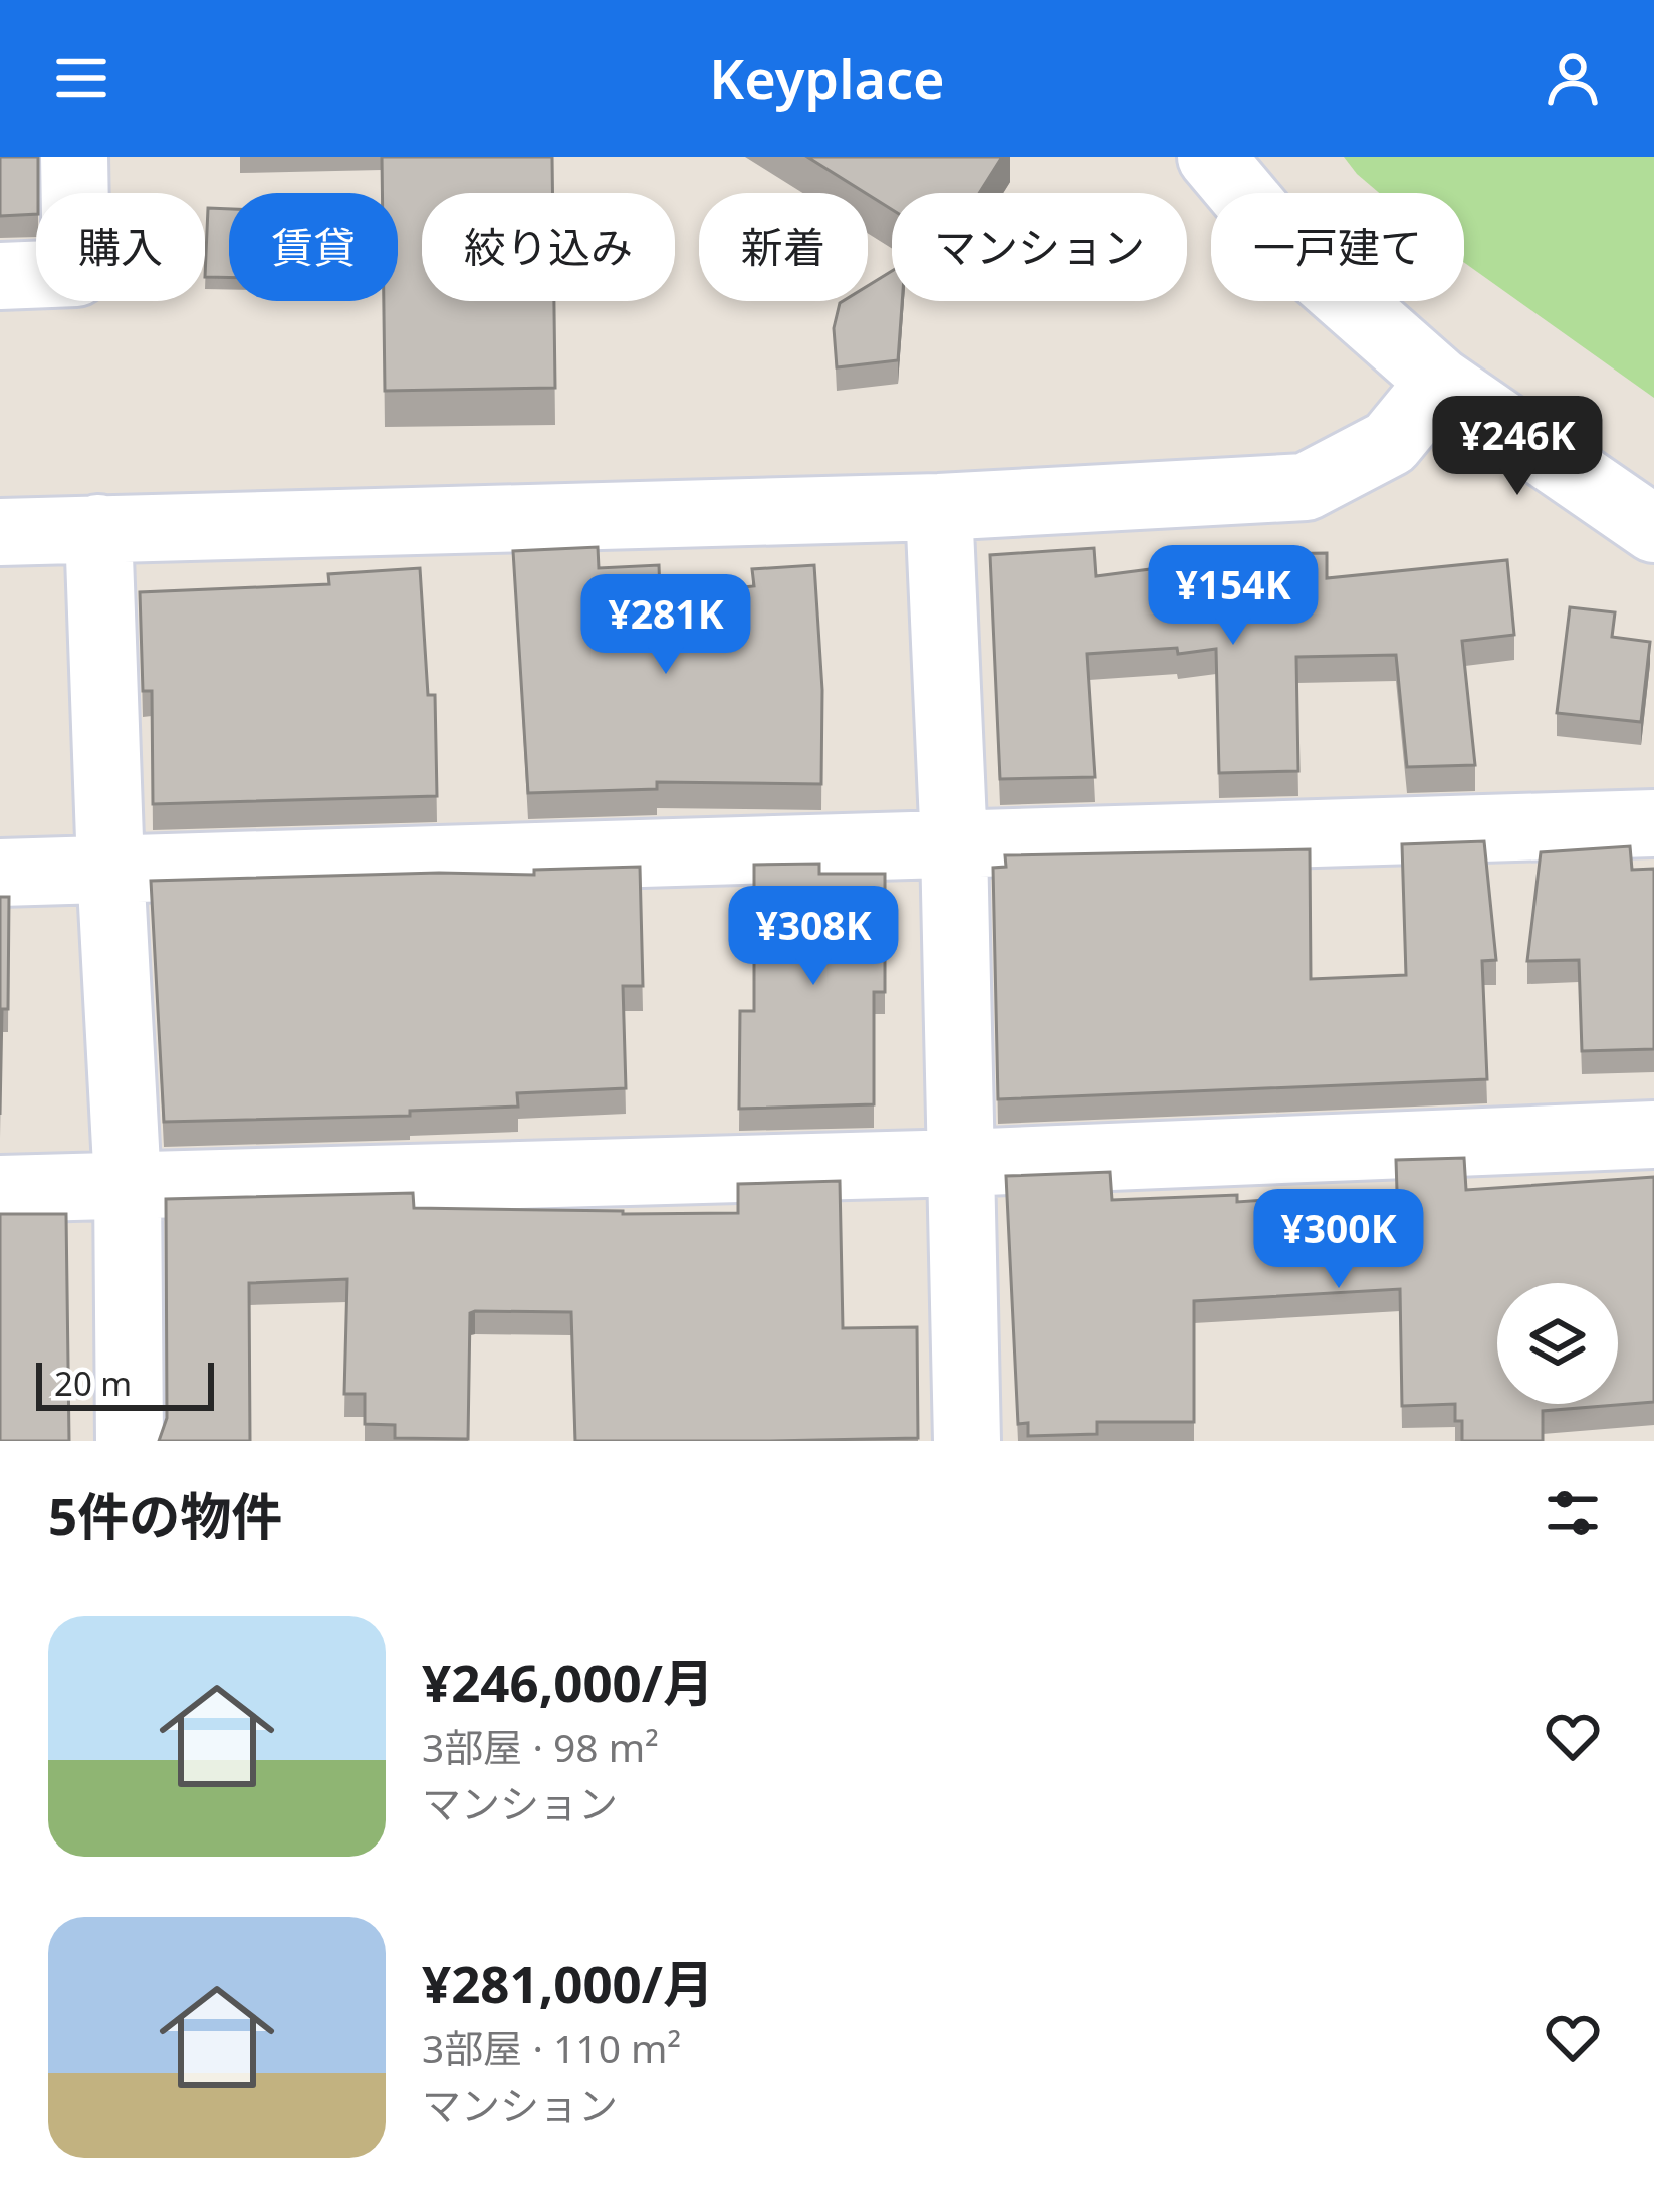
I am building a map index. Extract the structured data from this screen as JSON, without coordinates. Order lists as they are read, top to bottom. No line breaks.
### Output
{"scale_bar":"20 m","page":{"header":"Keyplace","chip":["購入","賃貸","絞り込み","新着","マンション","一戸建て"],"price":["¥246K","¥154K","¥281K","¥308K","¥300K"],"scale":"20 m","heading":"5件の物件","list":[{"name":"¥246,000/月","note":"3部屋 · 98 m² · マンション"},{"name":"¥281,000/月","note":"3部屋 · 110 m² · マンション"}]}}
